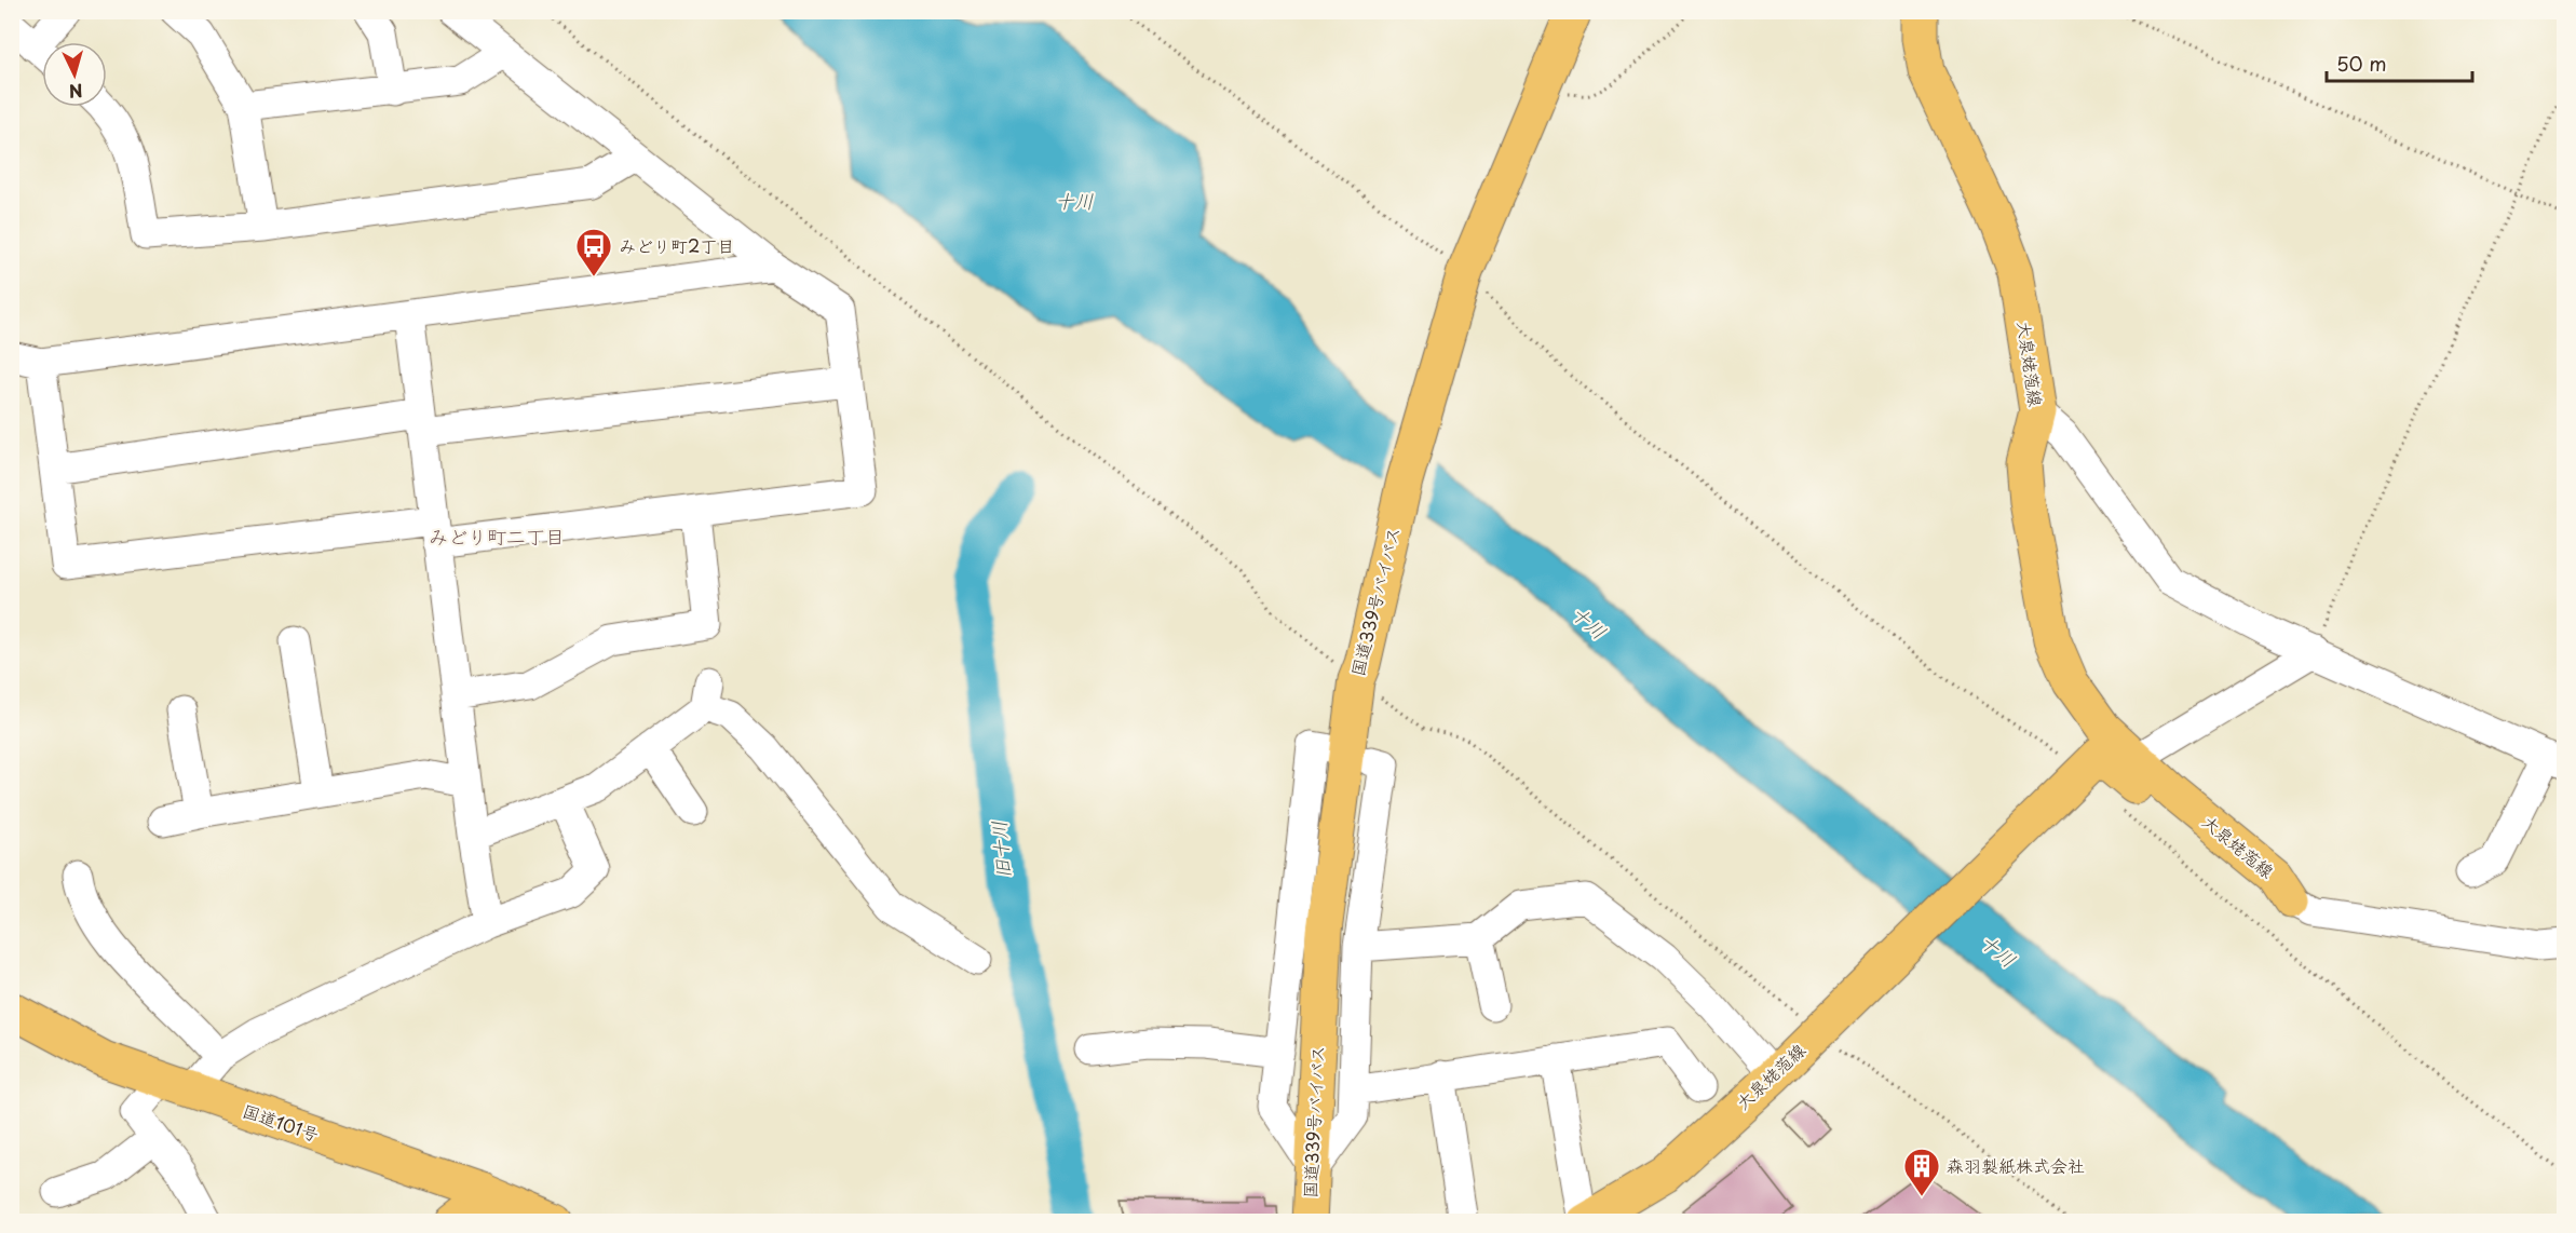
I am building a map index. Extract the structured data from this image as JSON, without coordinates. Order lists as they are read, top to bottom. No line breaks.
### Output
{"streets":{"main road":["大泉姥萢線","国道339号バイパス","国道101号"]},"districts":["みどり町二丁目"],"water":["十川","旧十川"],"places":{"bus stop":["みどり町2丁目"],"building":["森羽製紙株式会社"]},"scale_bar":"50 m","north":"bottom"}
